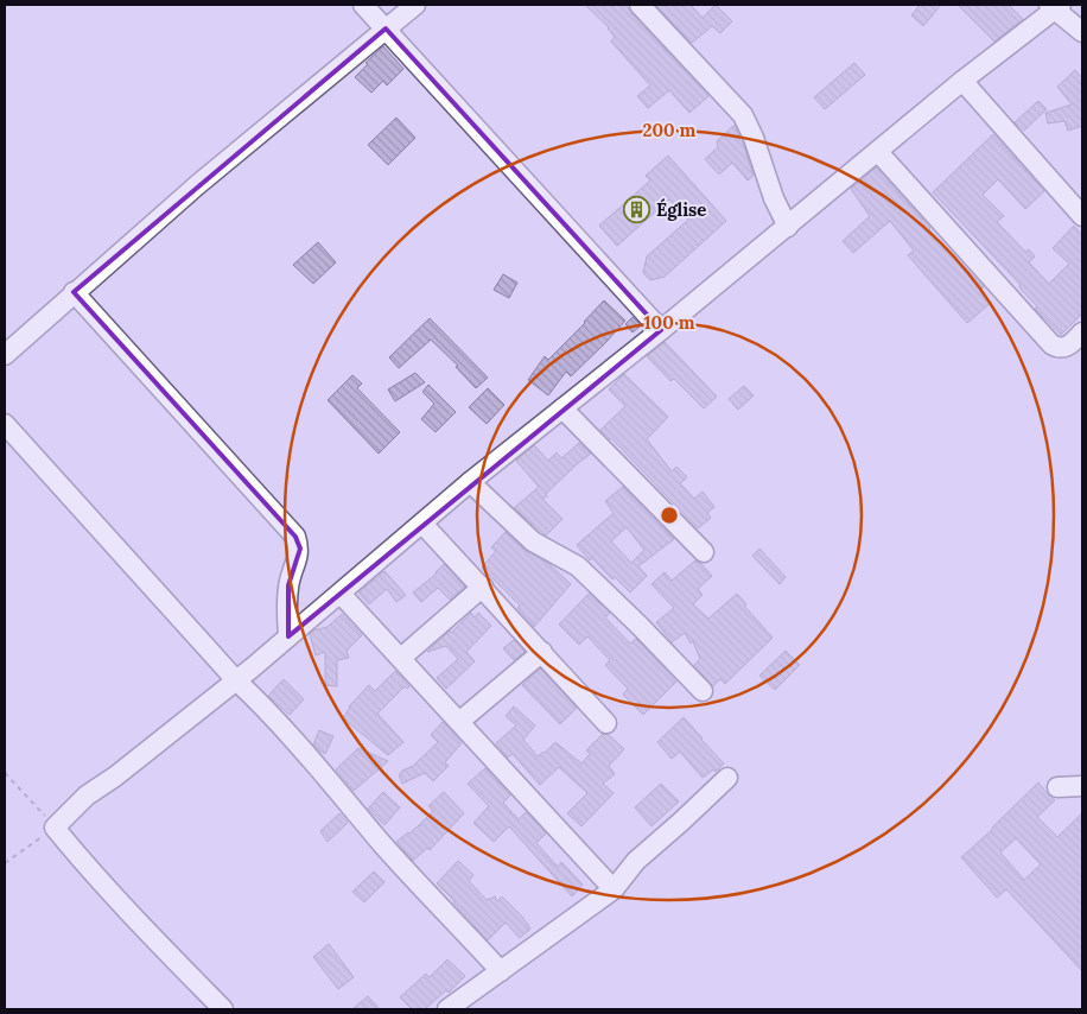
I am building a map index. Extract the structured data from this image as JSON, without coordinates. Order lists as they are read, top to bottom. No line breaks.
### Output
{"places":{"building":["Église"]},"rings":["200 m","100 m"]}
